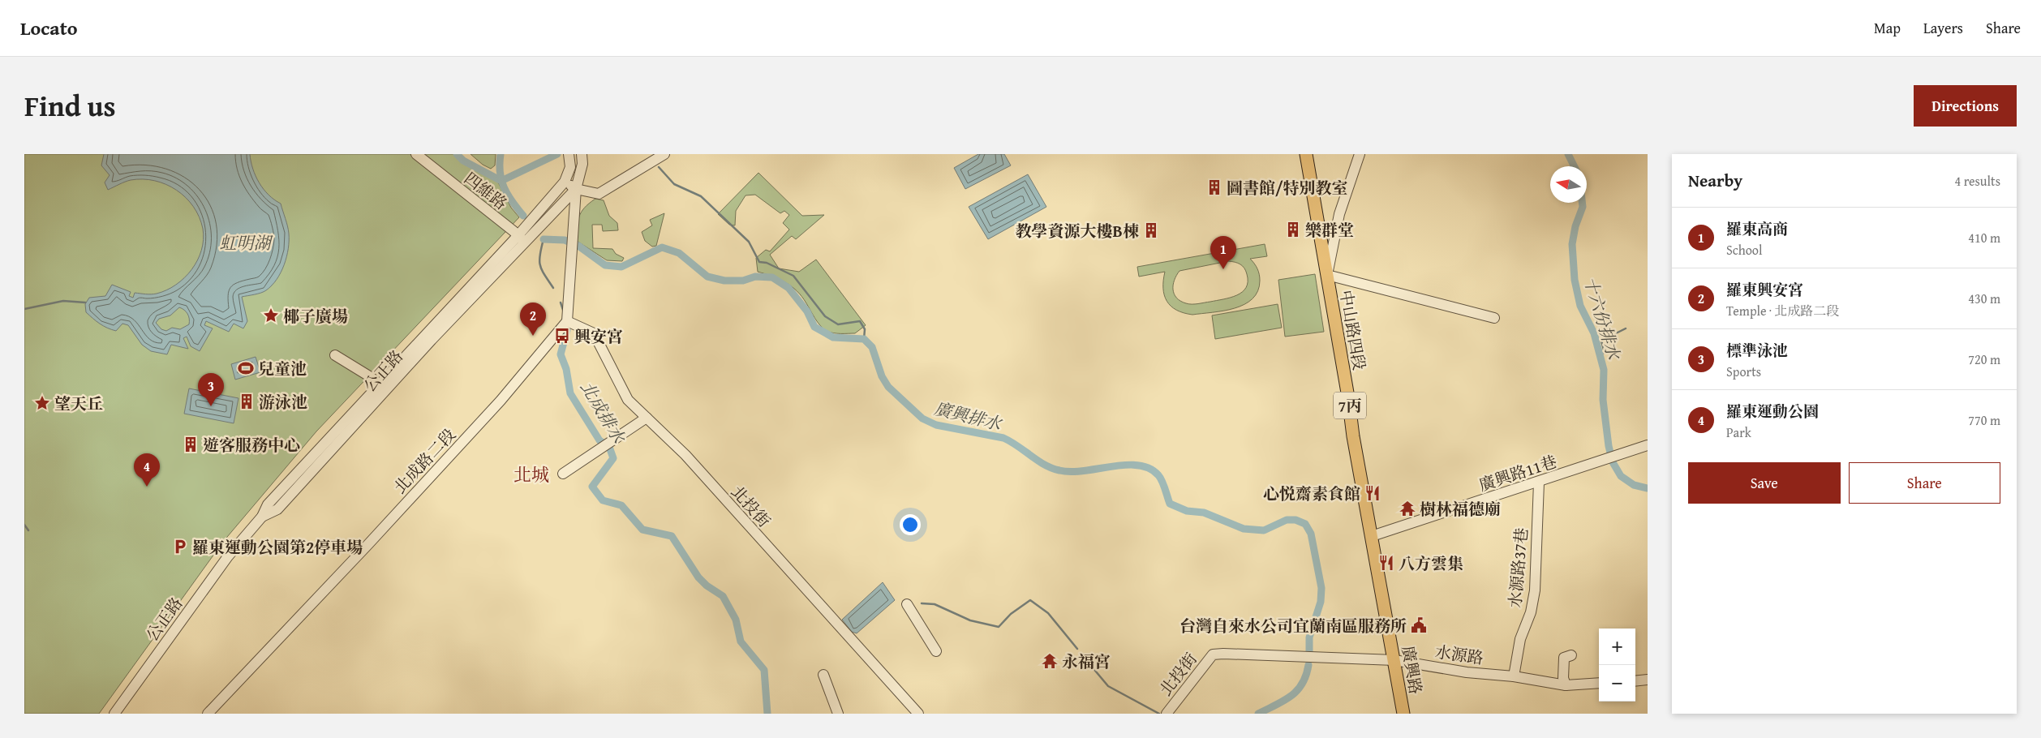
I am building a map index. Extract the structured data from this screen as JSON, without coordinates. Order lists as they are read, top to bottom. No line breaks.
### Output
{"streets":{"main road":["中山路四段","7丙","廣興路"],"street":["四維路","公正路","北成路二段","廣興路11巷","北投街","水源路37巷","水源路"]},"crossings":[["四維路","公正路"],["中山路四段","廣興路11巷"],["中山路四段","廣興路"],["北成路二段","北投街"],["廣興路11巷","水源路37巷"],["廣興路11巷","廣興路"],["北投街","水源路"],["水源路37巷","水源路"],["水源路","廣興路"]],"districts":["北城"],"water":["虹明湖","十六份排水","北成排水","廣興排水"],"places":{"building":["圖書館/特別教室","樂群堂","教學資源大樓B棟","游泳池","遊客服務中心"],"place":["椰子廣場","望天丘"],"bus stop":["興安宮"],"sports":["兒童池"],"restaurant":["心悦齋素食館","八方雲集"],"temple":["樹林福德廟","永福宮"],"parking":["羅東運動公園第2停車場"],"public building":["台灣自來水公司宜蘭南區服務所"]},"north":"left","page":{"header":"Locato","nav":["Map","Layers","Share"],"title":"Find us","buttons":["Directions",["Save","Share"]],"heading":["Nearby","4 results"],"list":[{"mark":"1","name":"羅東高商","note":"School","value":"410 m"},{"mark":"2","name":"羅東興安宮","note":"Temple · 北成路二段","value":"430 m"},{"mark":"3","name":"標準泳池","note":"Sports","value":"720 m"},{"mark":"4","name":"羅東運動公園","note":"Park","value":"770 m"}],"pins":["1","2","3","4"],"map_buttons":["+","−"]}}
